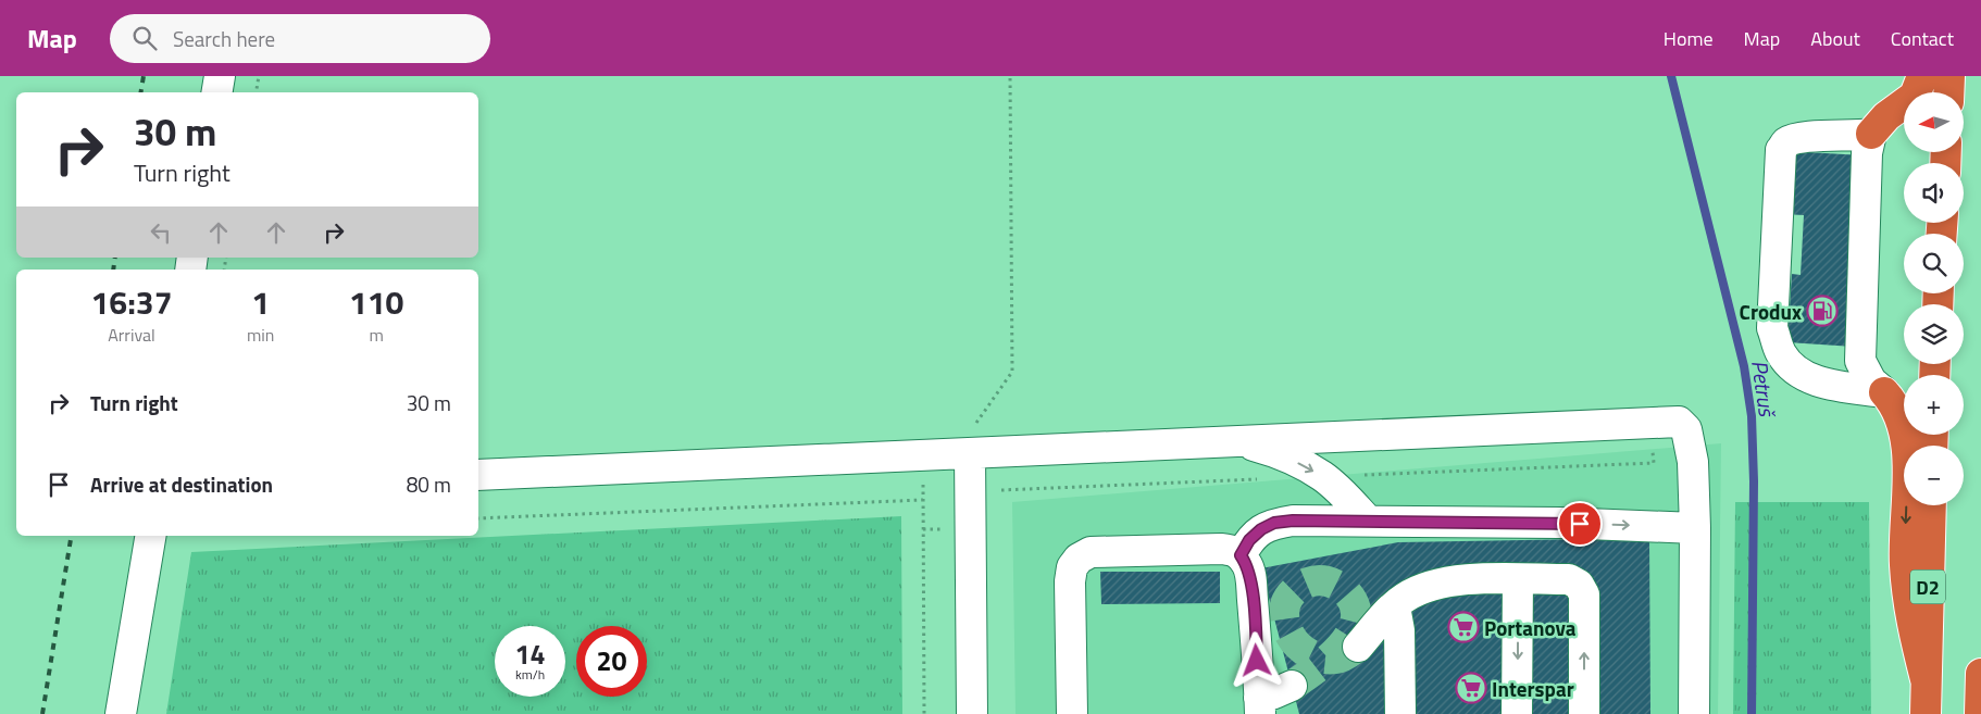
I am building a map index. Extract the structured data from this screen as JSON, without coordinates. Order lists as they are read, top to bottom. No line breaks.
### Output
{"streets":{"highway":["D2"]},"water":["Petruš"],"places":{"fuel station":["Crodux"],"supermarket":["Portanova","Interspar"]},"north":"left","page":{"header":"Map","search":"Search here","nav":["Home","Map","About","Contact"],"map_buttons":["+","−"],"turn":["30 m","Turn right"],"eta":["16:37","Arrival","1","min","110","m"],"list":[{"name":"Turn right","value":"30 m"},{"name":"Arrive at destination","value":"80 m"}],"speed":"14 km/h","limit":"20"}}
